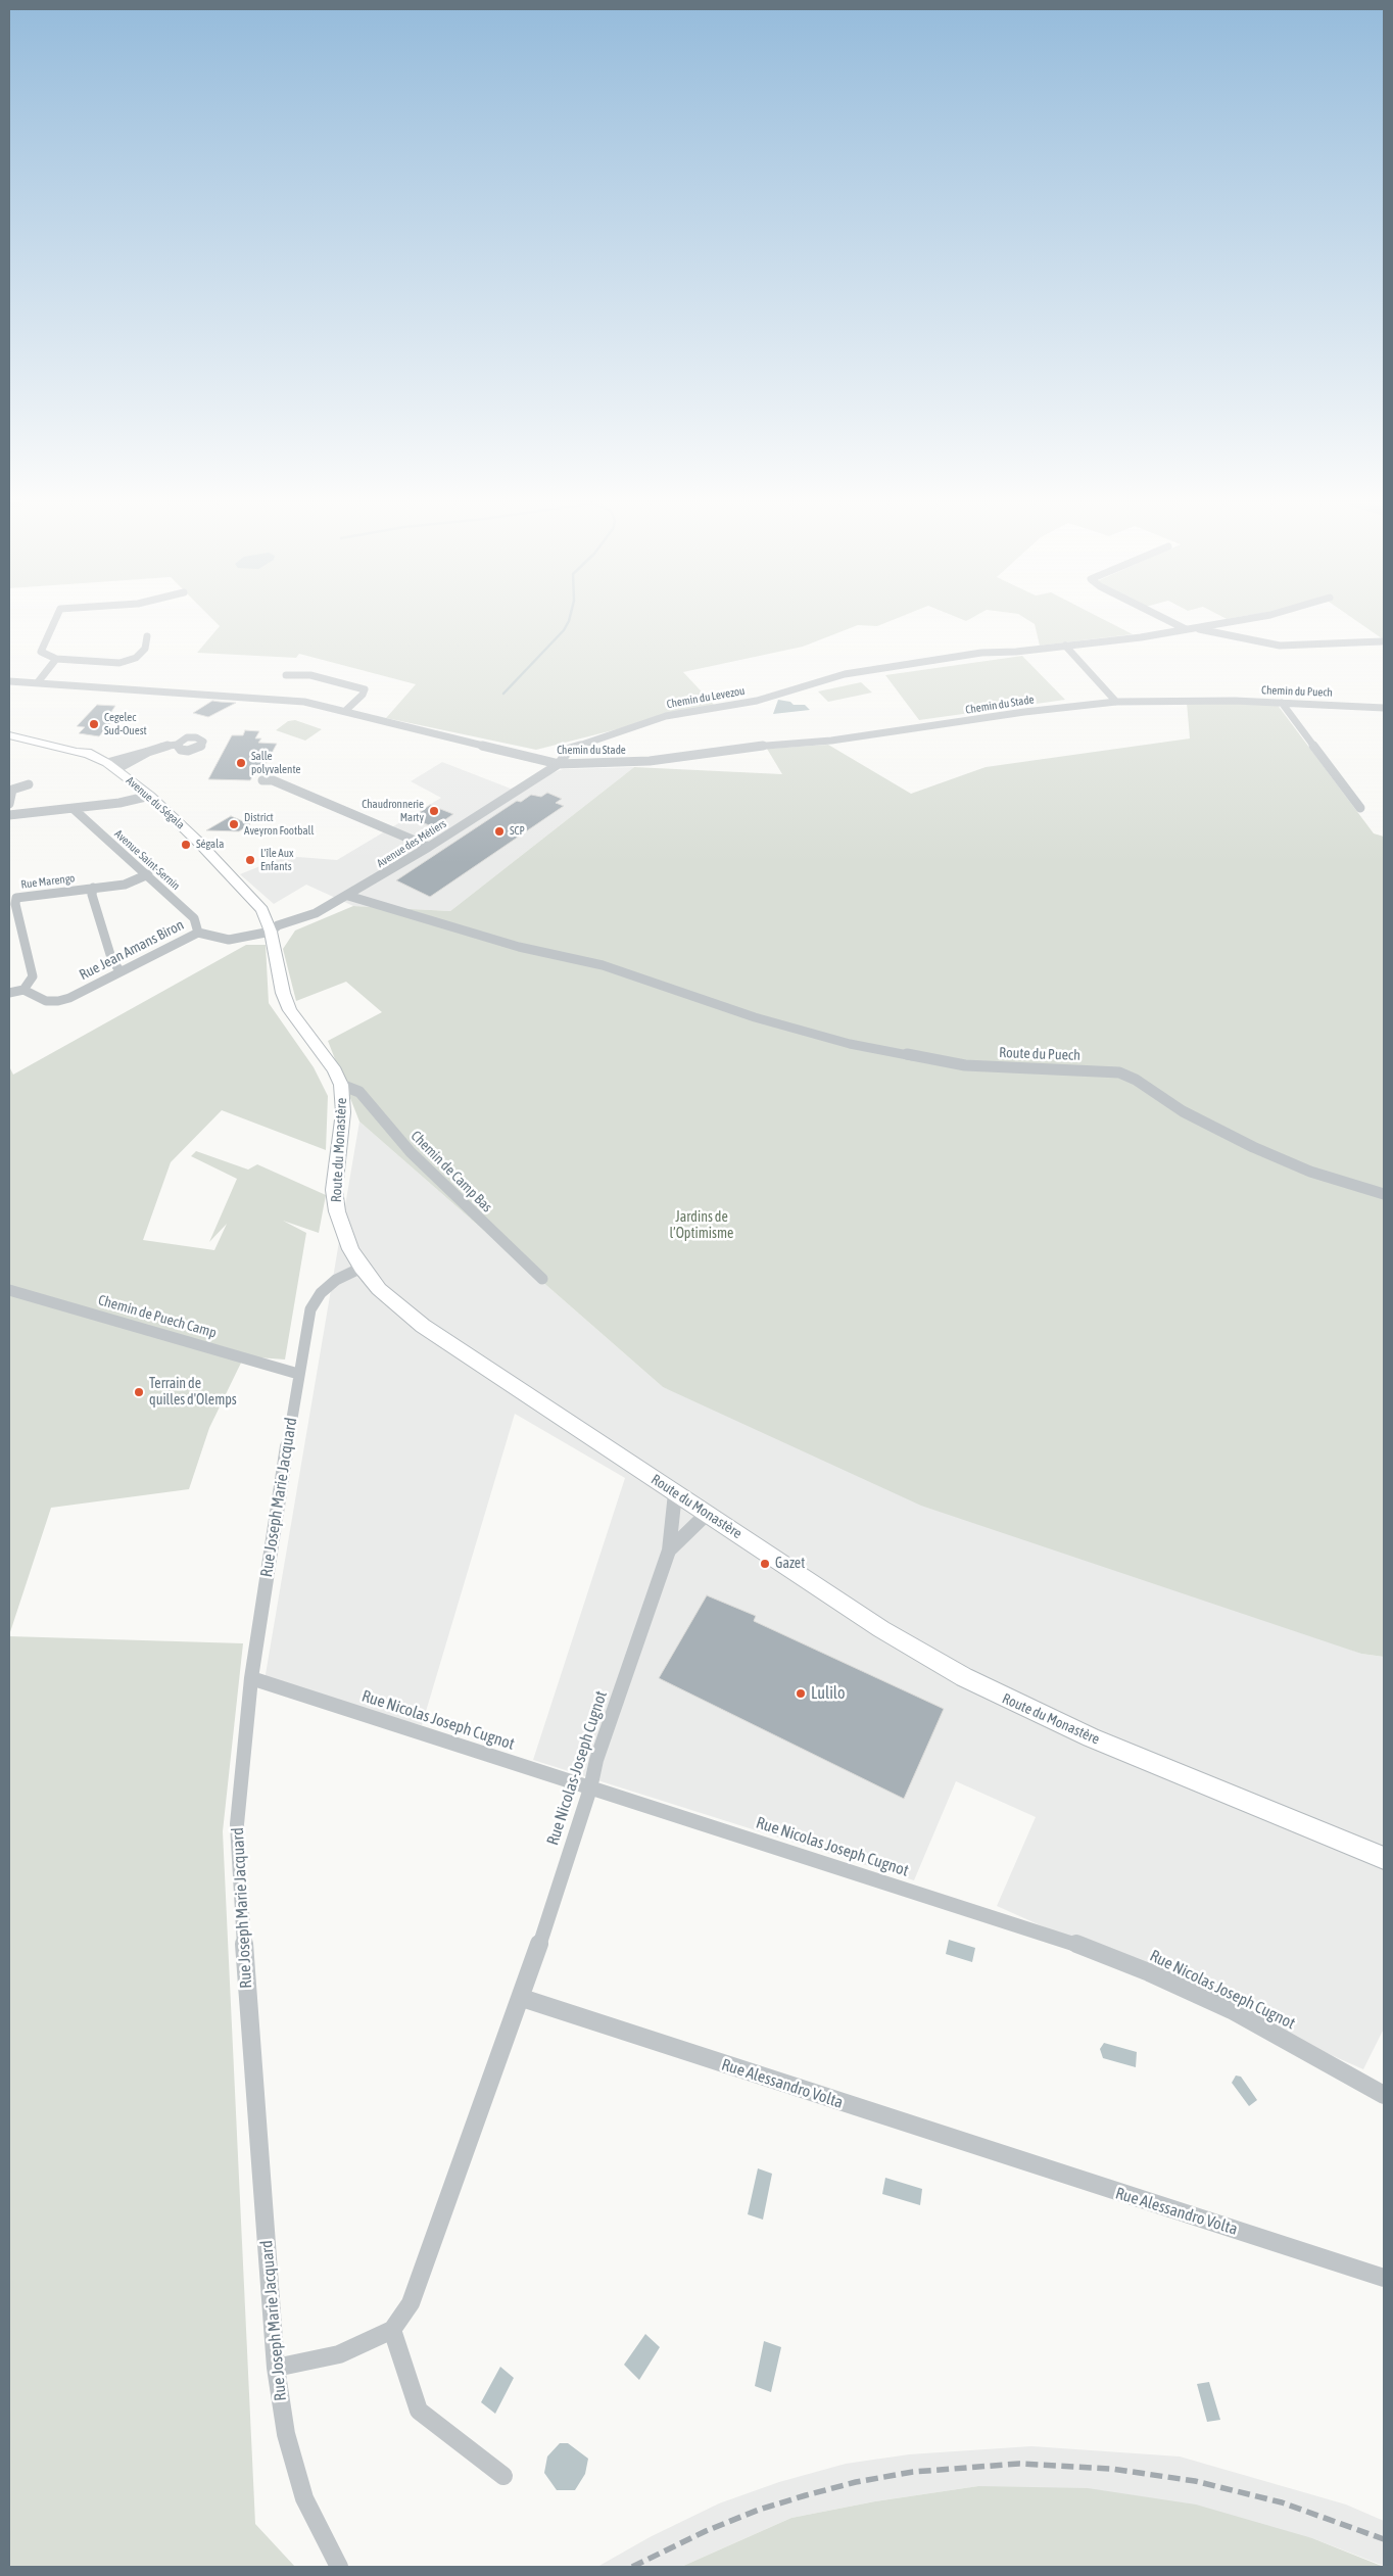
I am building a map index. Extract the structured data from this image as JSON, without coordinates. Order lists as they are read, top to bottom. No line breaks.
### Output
{"streets":{"street":["Chemin du Puech","Chemin du Levezou","Chemin du Stade","Avenue du Ségala","Avenue des Métiers","Avenue Saint-Sernin","Rue Marengo","Rue Jean Amans Biron","Route du Puech","Route du Monastère","Chemin de Camp Bas","Chemin de Puech Camp","Rue Joseph Marie Jacquard","Rue Nicolas Joseph Cugnot","Rue Nicolas-Joseph Cugnot","Rue Alessandro Volta"]},"crossings":[["Chemin du Puech","Chemin du Stade"],["Chemin du Levezou","Chemin du Stade"],["Chemin du Levezou","Avenue des Métiers"],["Chemin du Stade","Avenue des Métiers"],["Avenue du Ségala","Avenue des Métiers"],["Avenue du Ségala","Rue Jean Amans Biron"],["Avenue du Ségala","Route du Monastère"],["Avenue des Métiers","Rue Jean Amans Biron"],["Avenue des Métiers","Route du Puech"],["Avenue des Métiers","Route du Monastère"],["Avenue Saint-Sernin","Rue Marengo"],["Avenue Saint-Sernin","Rue Jean Amans Biron"],["Rue Marengo","Rue Jean Amans Biron"],["Rue Jean Amans Biron","Route du Monastère"],["Route du Monastère","Chemin de Camp Bas"],["Route du Monastère","Rue Joseph Marie Jacquard"],["Route du Monastère","Rue Nicolas-Joseph Cugnot"],["Chemin de Puech Camp","Rue Joseph Marie Jacquard"],["Rue Joseph Marie Jacquard","Rue Nicolas Joseph Cugnot"],["Rue Nicolas Joseph Cugnot","Rue Nicolas-Joseph Cugnot"],["Rue Nicolas-Joseph Cugnot","Rue Alessandro Volta"]],"parks":["Jardins de l’Optimisme"],"places":["Cegelec Sud-Ouest","Salle polyvalente","Chaudronnerie Marty","District Aveyron Football","SCP","Ségala","L'île Aux Enfants","Terrain de quilles d'Olemps","Gazet","Lulilo"]}
